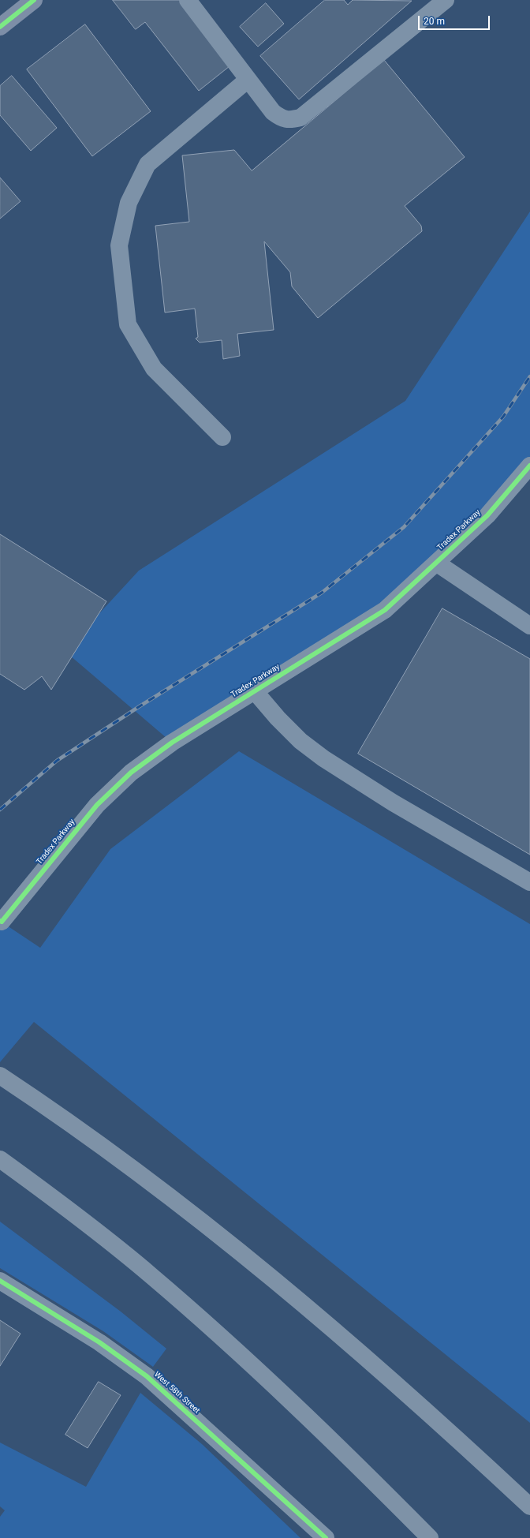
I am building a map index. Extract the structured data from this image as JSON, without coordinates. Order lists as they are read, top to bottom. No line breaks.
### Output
{"streets":{"street":["Tradex Parkway","West 58th Street"]},"scale_bar":"20 m"}
